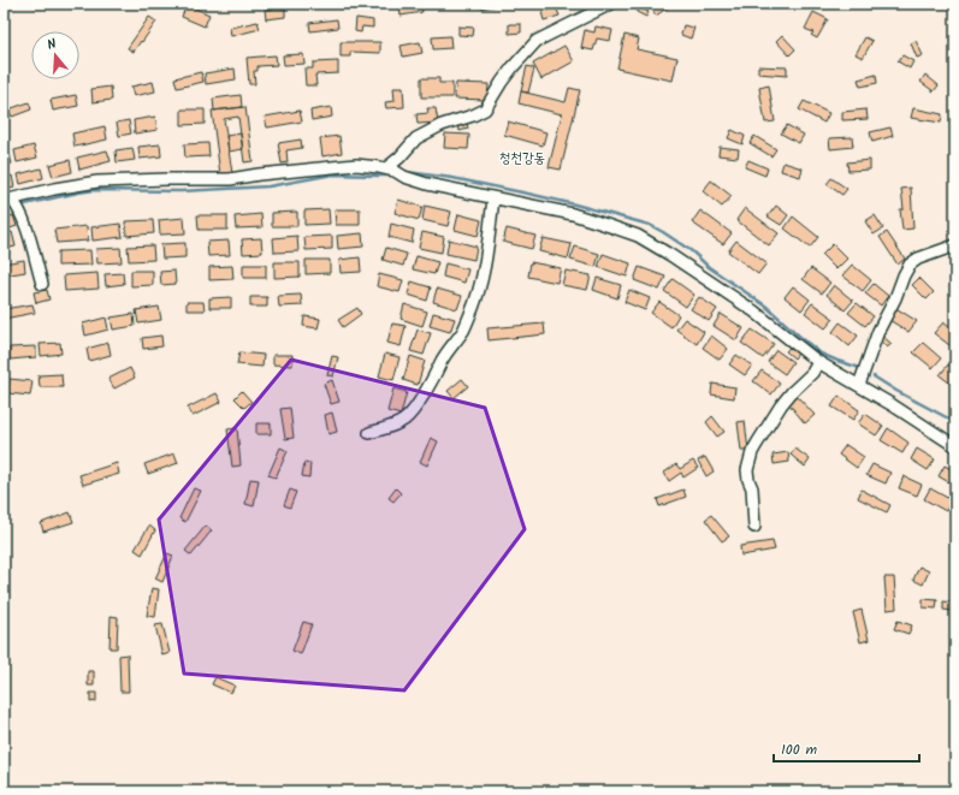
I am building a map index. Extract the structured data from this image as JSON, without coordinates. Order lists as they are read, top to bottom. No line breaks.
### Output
{"districts":["청천강동"],"scale_bar":"100 m","north":"top"}
